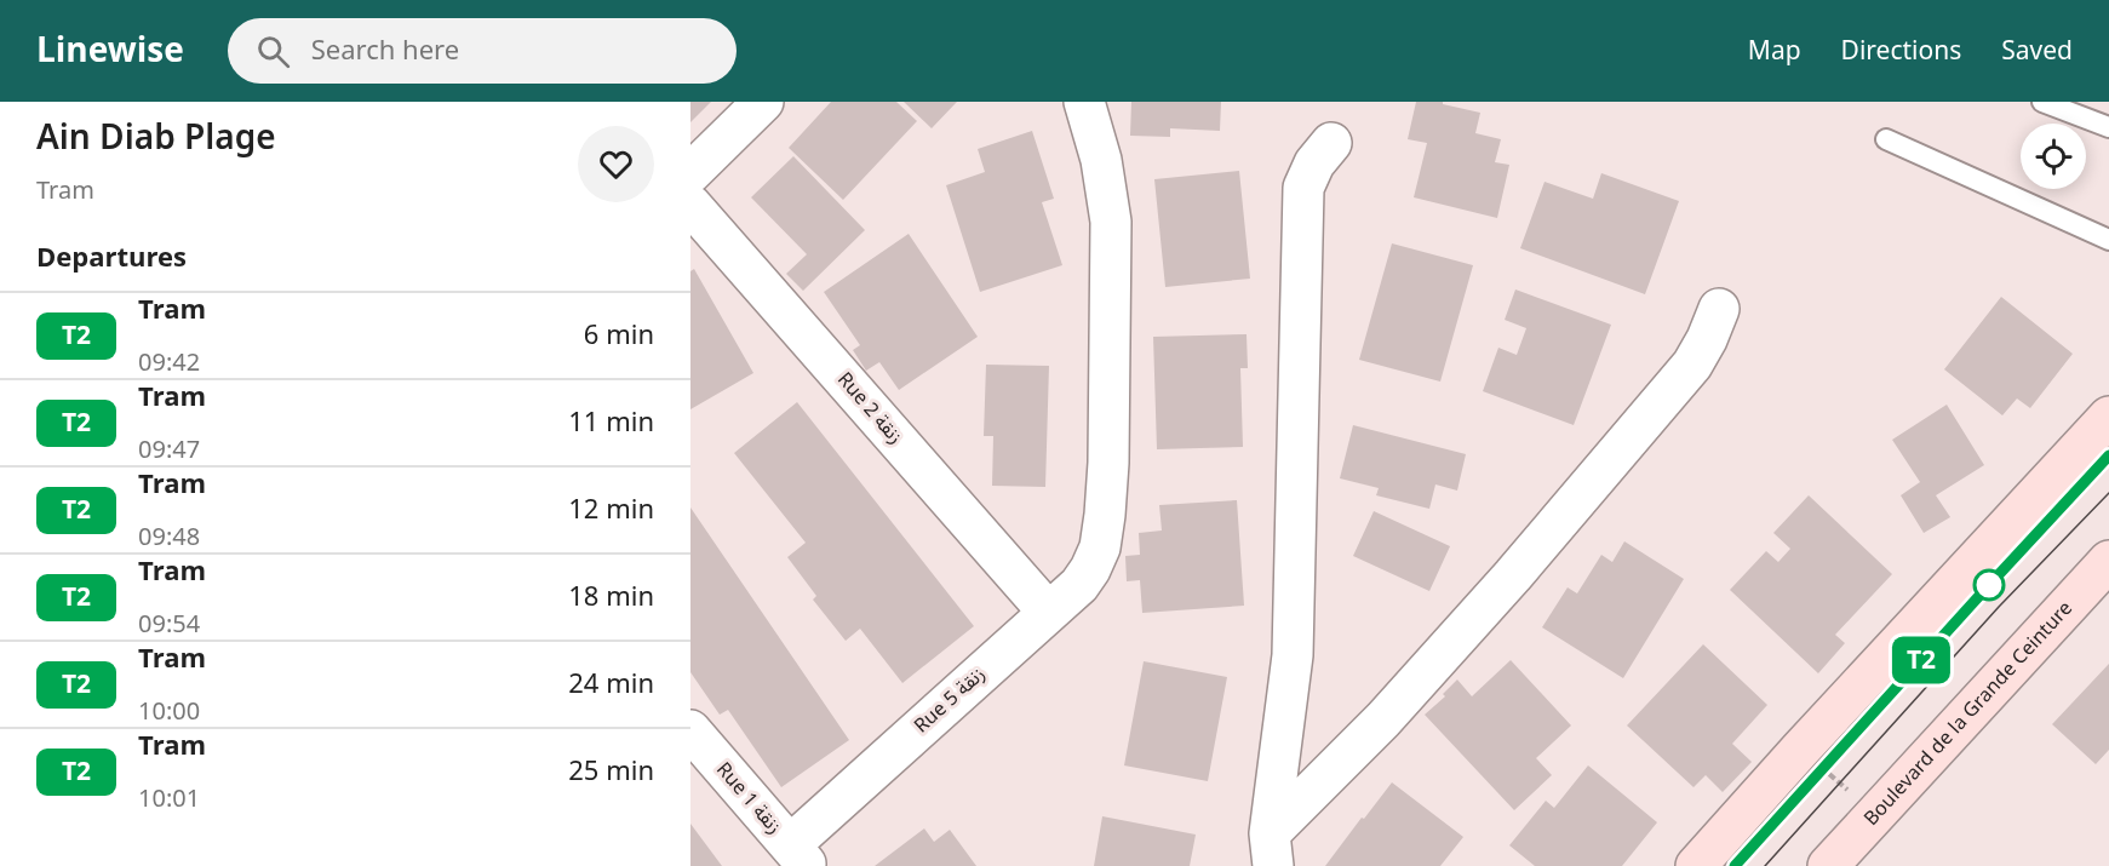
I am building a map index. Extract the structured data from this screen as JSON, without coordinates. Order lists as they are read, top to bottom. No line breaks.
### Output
{"streets":{"main road":["Boulevard de la Grande Ceinture"],"street":["Rue 2 زنقة","Rue 5 زنقة","Rue 1 زنقة"]},"crossings":[["Rue 2 زنقة","Rue 5 زنقة"],["Rue 5 زنقة","Rue 1 زنقة"]],"lines":["tram line T2"],"page":{"header":"Linewise","search":"Search here","nav":["Map","Directions","Saved"],"heading":[["Ain Diab Plage","Tram"],"Departures"],"on_map":"T2","list":[{"mark":"T2","name":"Tram","note":"09:42","value":"6 min"},{"mark":"T2","name":"Tram","note":"09:47","value":"11 min"},{"mark":"T2","name":"Tram","note":"09:48","value":"12 min"},{"mark":"T2","name":"Tram","note":"09:54","value":"18 min"},{"mark":"T2","name":"Tram","note":"10:00","value":"24 min"},{"mark":"T2","name":"Tram","note":"10:01","value":"25 min"}]}}
